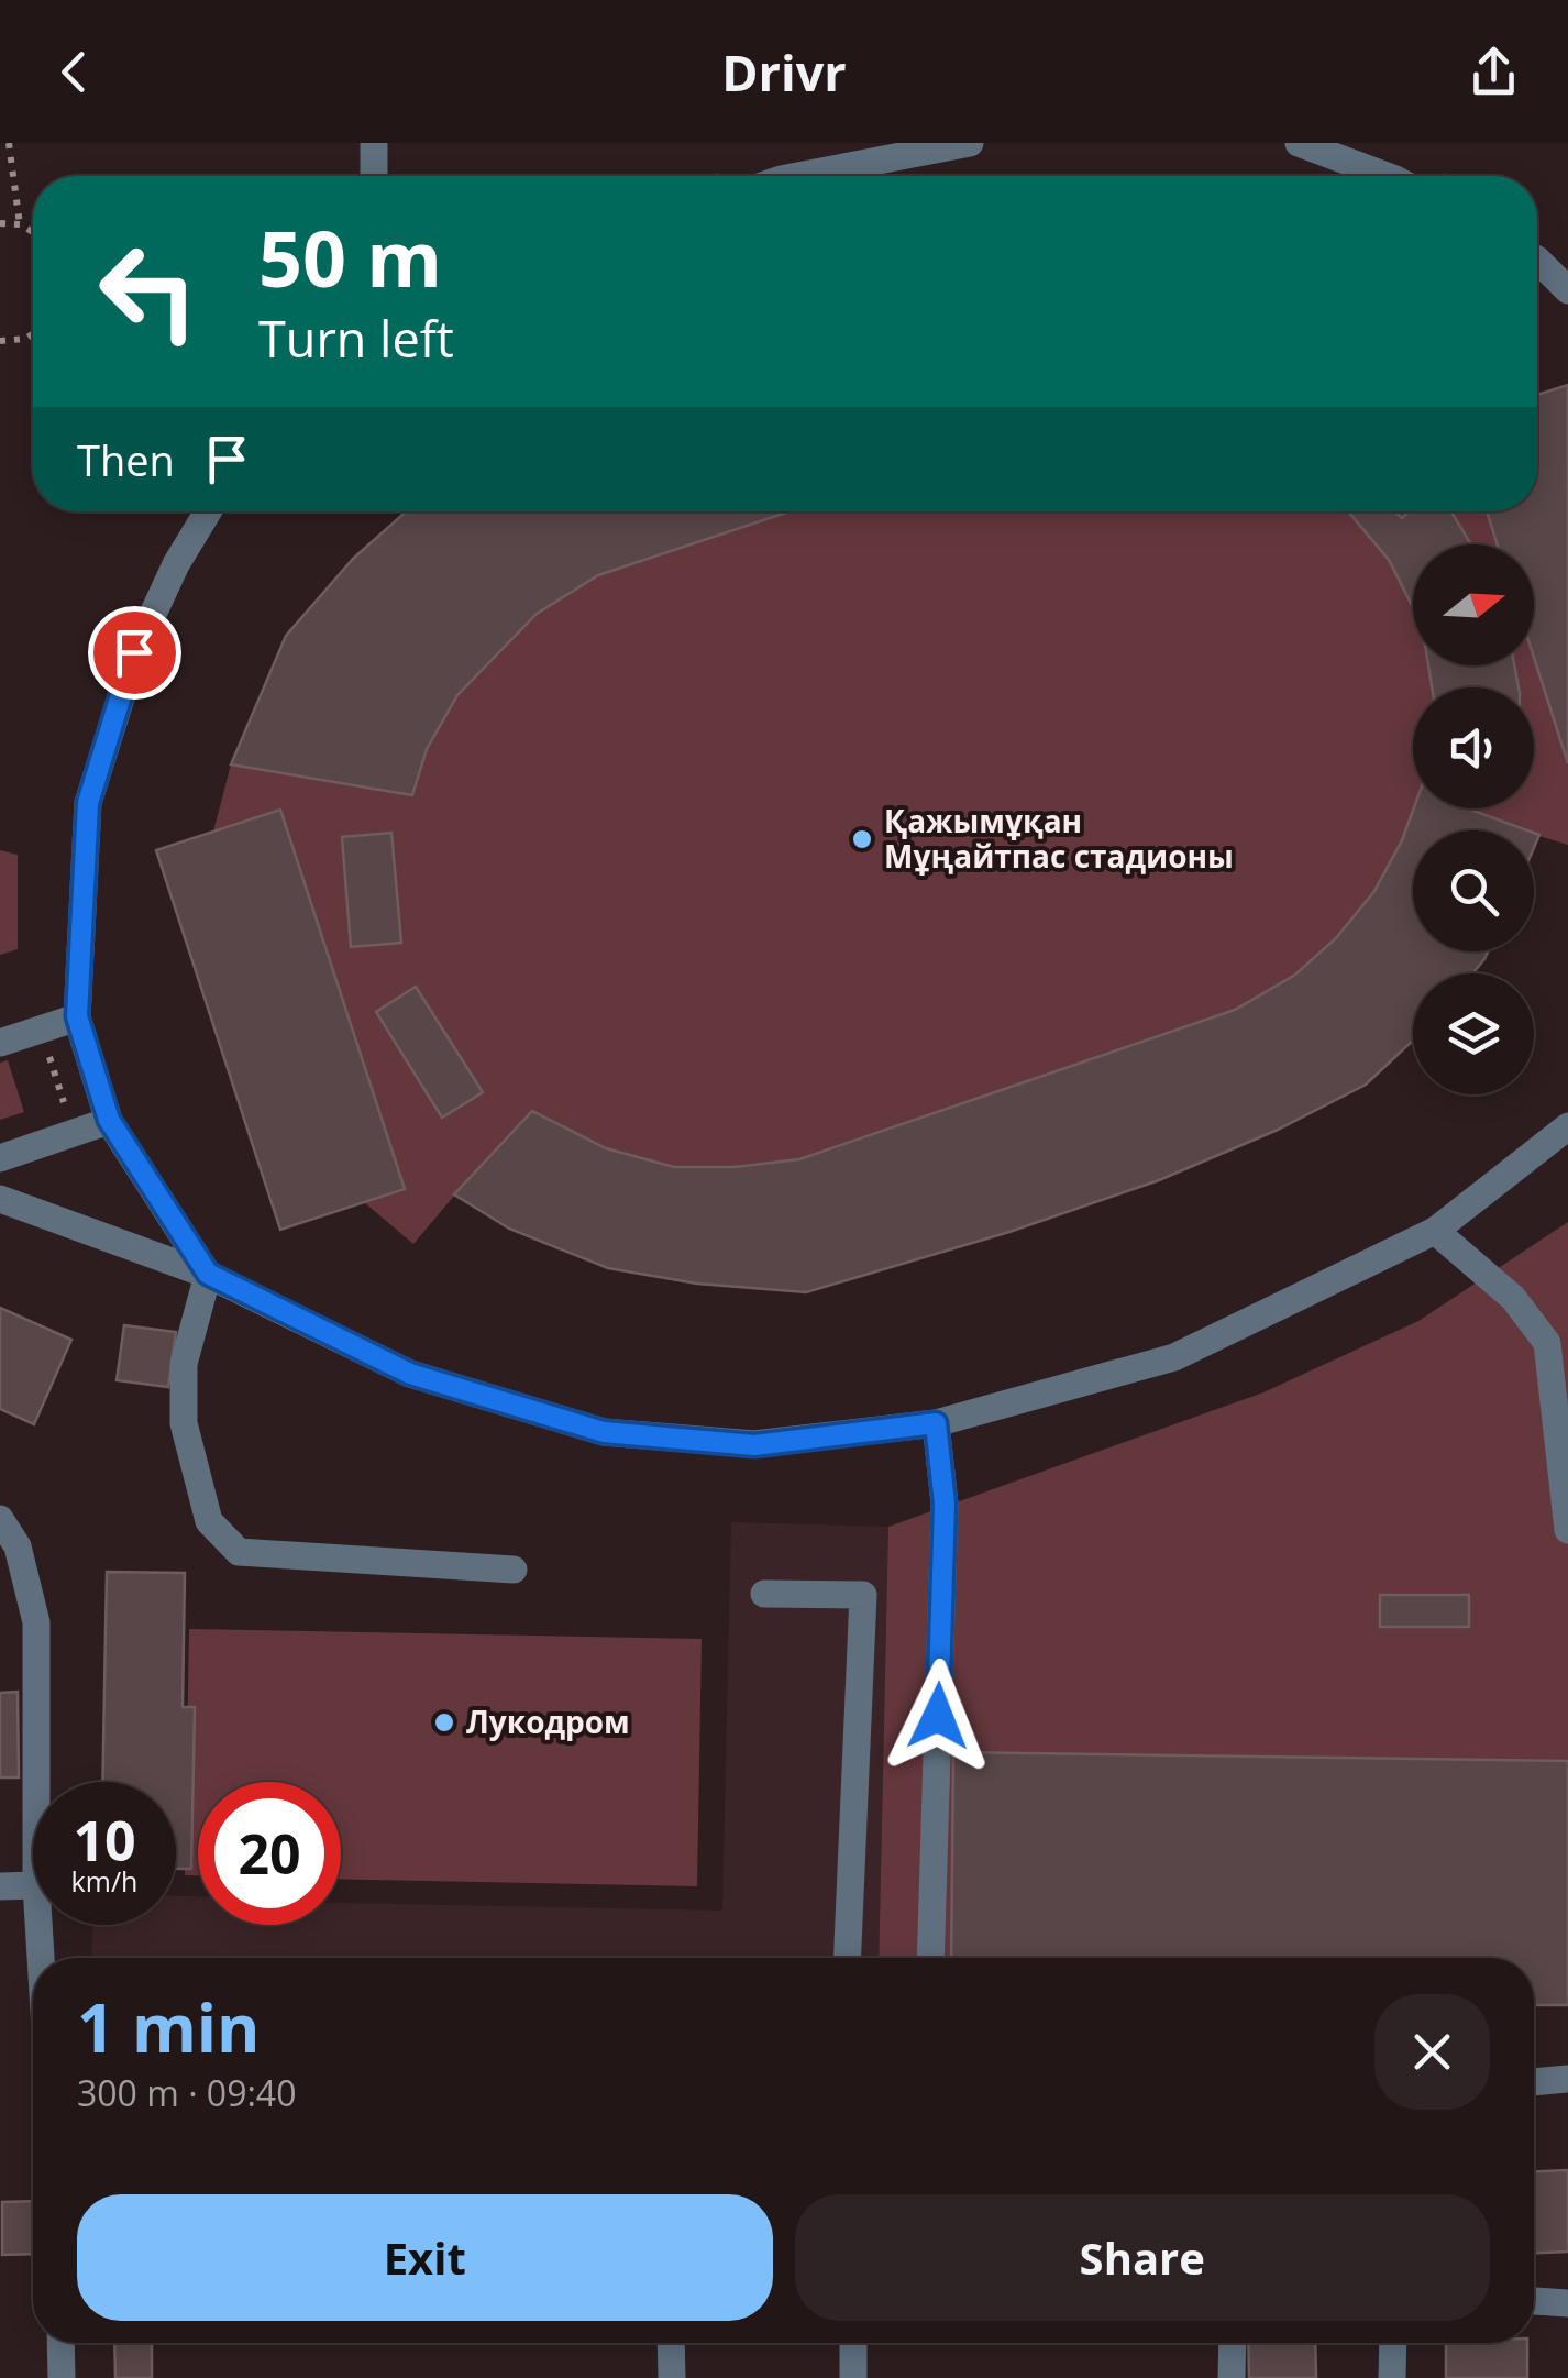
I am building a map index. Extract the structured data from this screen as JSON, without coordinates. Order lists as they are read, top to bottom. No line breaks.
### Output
{"places":["Қажымұқан Мұңайтпас стадионы","Лукодром"],"north":"right","page":{"header":"Drivr","turn":["50 m","Turn left"],"then":"Then","speed":"10 km/h","limit":"20","heading":["1 min","300 m · 09:40"],"buttons":["Exit","Share"]}}
